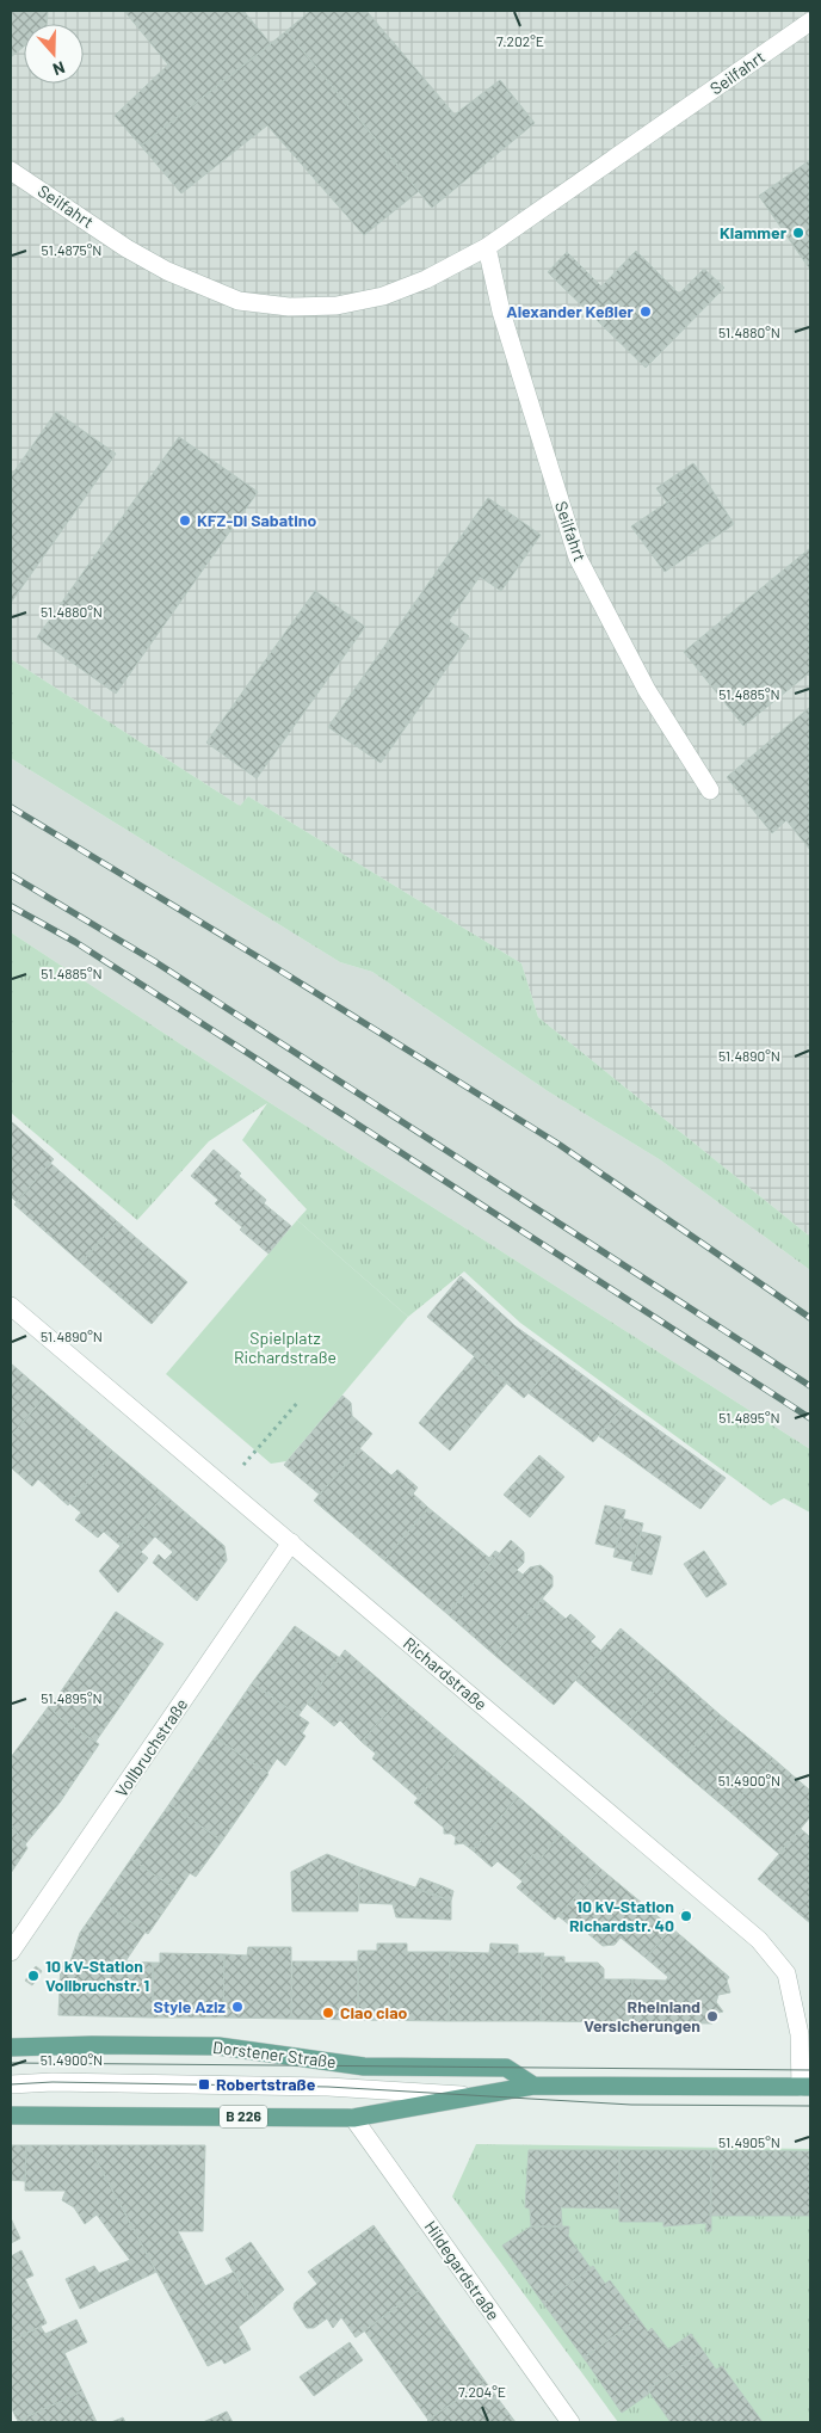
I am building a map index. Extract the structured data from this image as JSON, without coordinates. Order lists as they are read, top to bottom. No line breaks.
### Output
{"streets":{"main road":["Dorstener Straße","B 226"],"street":["Seilfahrt","Richardstraße","Vollbruchstraße","Hildegardstraße"]},"crossings":[["Richardstraße","Vollbruchstraße"],["Richardstraße","B 226"],["Dorstener Straße","B 226"],["B 226","Hildegardstraße"]],"parks":["Spielplatz Richardstraße"],"places":{"other":["Klammer","Alexander Keßler","KFZ-Di Sabatino","10 kV-Station Richardstr. 40","10 kV-Station Vollbruchstr. 1","Style Aziz","Ciao ciao","Rheinland Versicherungen"],"transit":["Robertstraße"]},"north":"bottom","coordinates":["7.202°E","51.4875°N","51.4880°N","51.4885°N","51.4890°N","51.4895°N","51.4900°N","51.4905°N","7.204°E"]}
